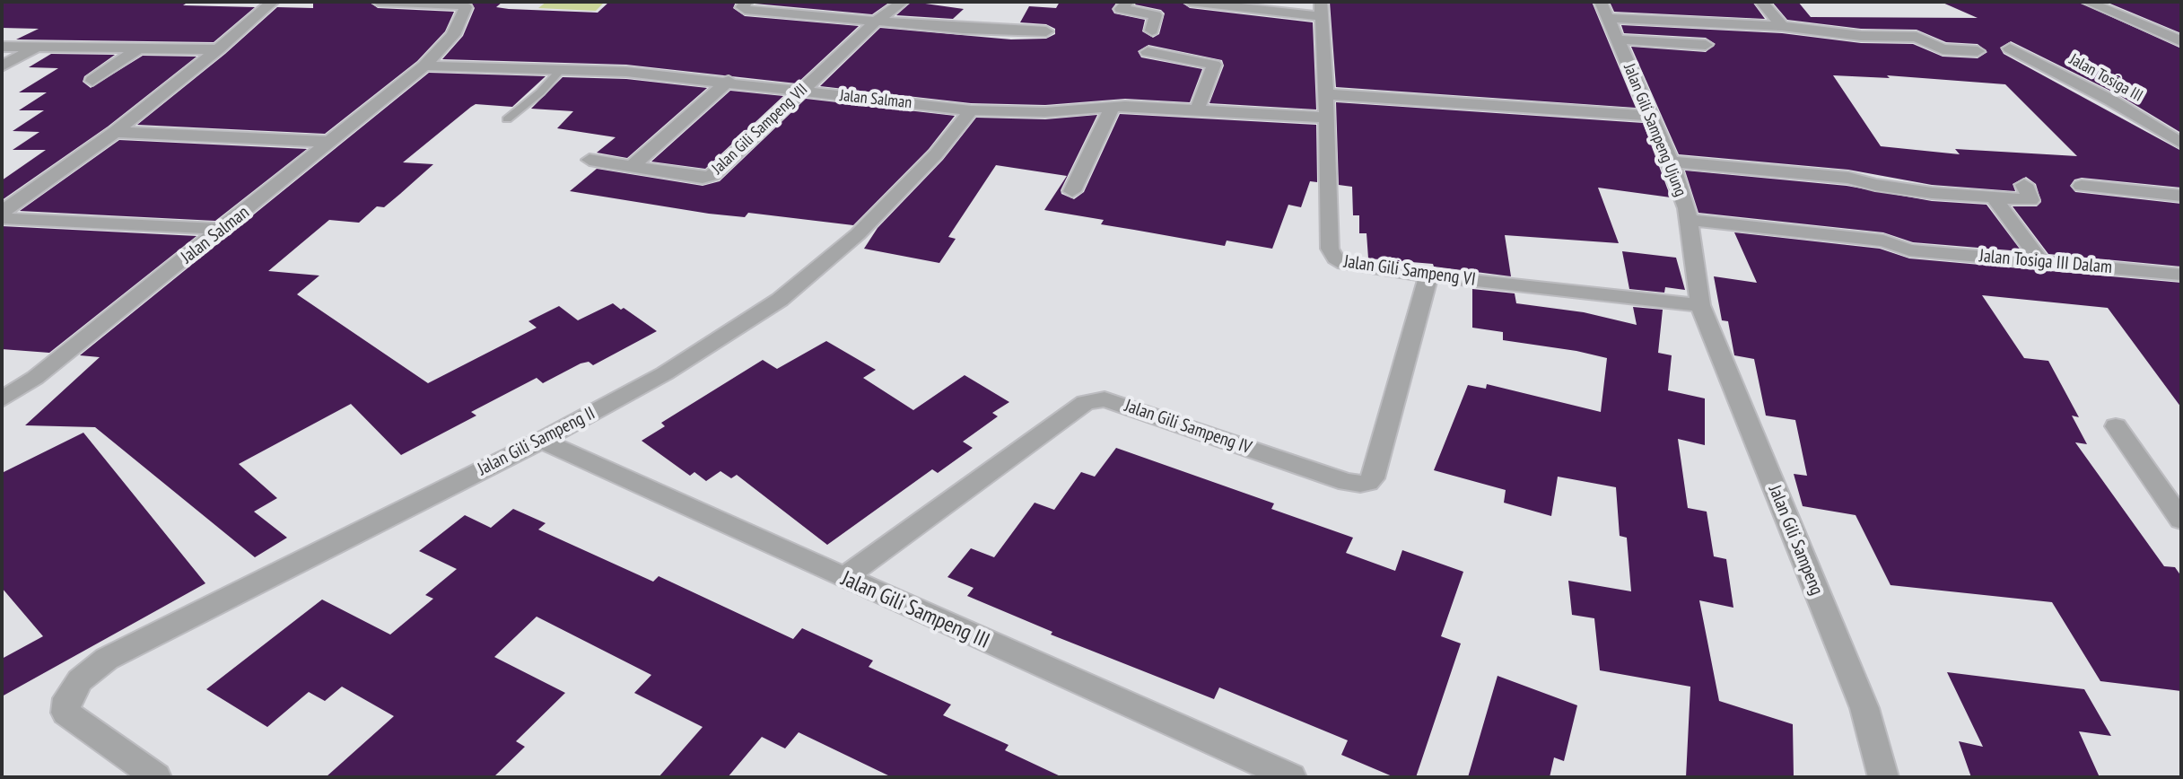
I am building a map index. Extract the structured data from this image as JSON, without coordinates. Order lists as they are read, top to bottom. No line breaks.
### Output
{"streets":{"street":["Jalan Tosiga III","Jalan Salman","Jalan Gili Sampeng VII","Jalan Gili Sampeng Ujung","Jalan Tosiga III Dalam","Jalan Gili Sampeng VI","Jalan Gili Sampeng IV","Jalan Gili Sampeng II","Jalan Gili Sampeng","Jalan Gili Sampeng III"]},"crossings":[["Jalan Salman","Jalan Gili Sampeng VII"],["Jalan Salman","Jalan Gili Sampeng VI"],["Jalan Salman","Jalan Gili Sampeng II"],["Jalan Gili Sampeng Ujung","Jalan Tosiga III Dalam"],["Jalan Gili Sampeng Ujung","Jalan Gili Sampeng VI"],["Jalan Gili Sampeng Ujung","Jalan Gili Sampeng"],["Jalan Gili Sampeng VI","Jalan Gili Sampeng IV"],["Jalan Gili Sampeng VI","Jalan Gili Sampeng"],["Jalan Gili Sampeng IV","Jalan Gili Sampeng III"],["Jalan Gili Sampeng II","Jalan Gili Sampeng III"]]}
